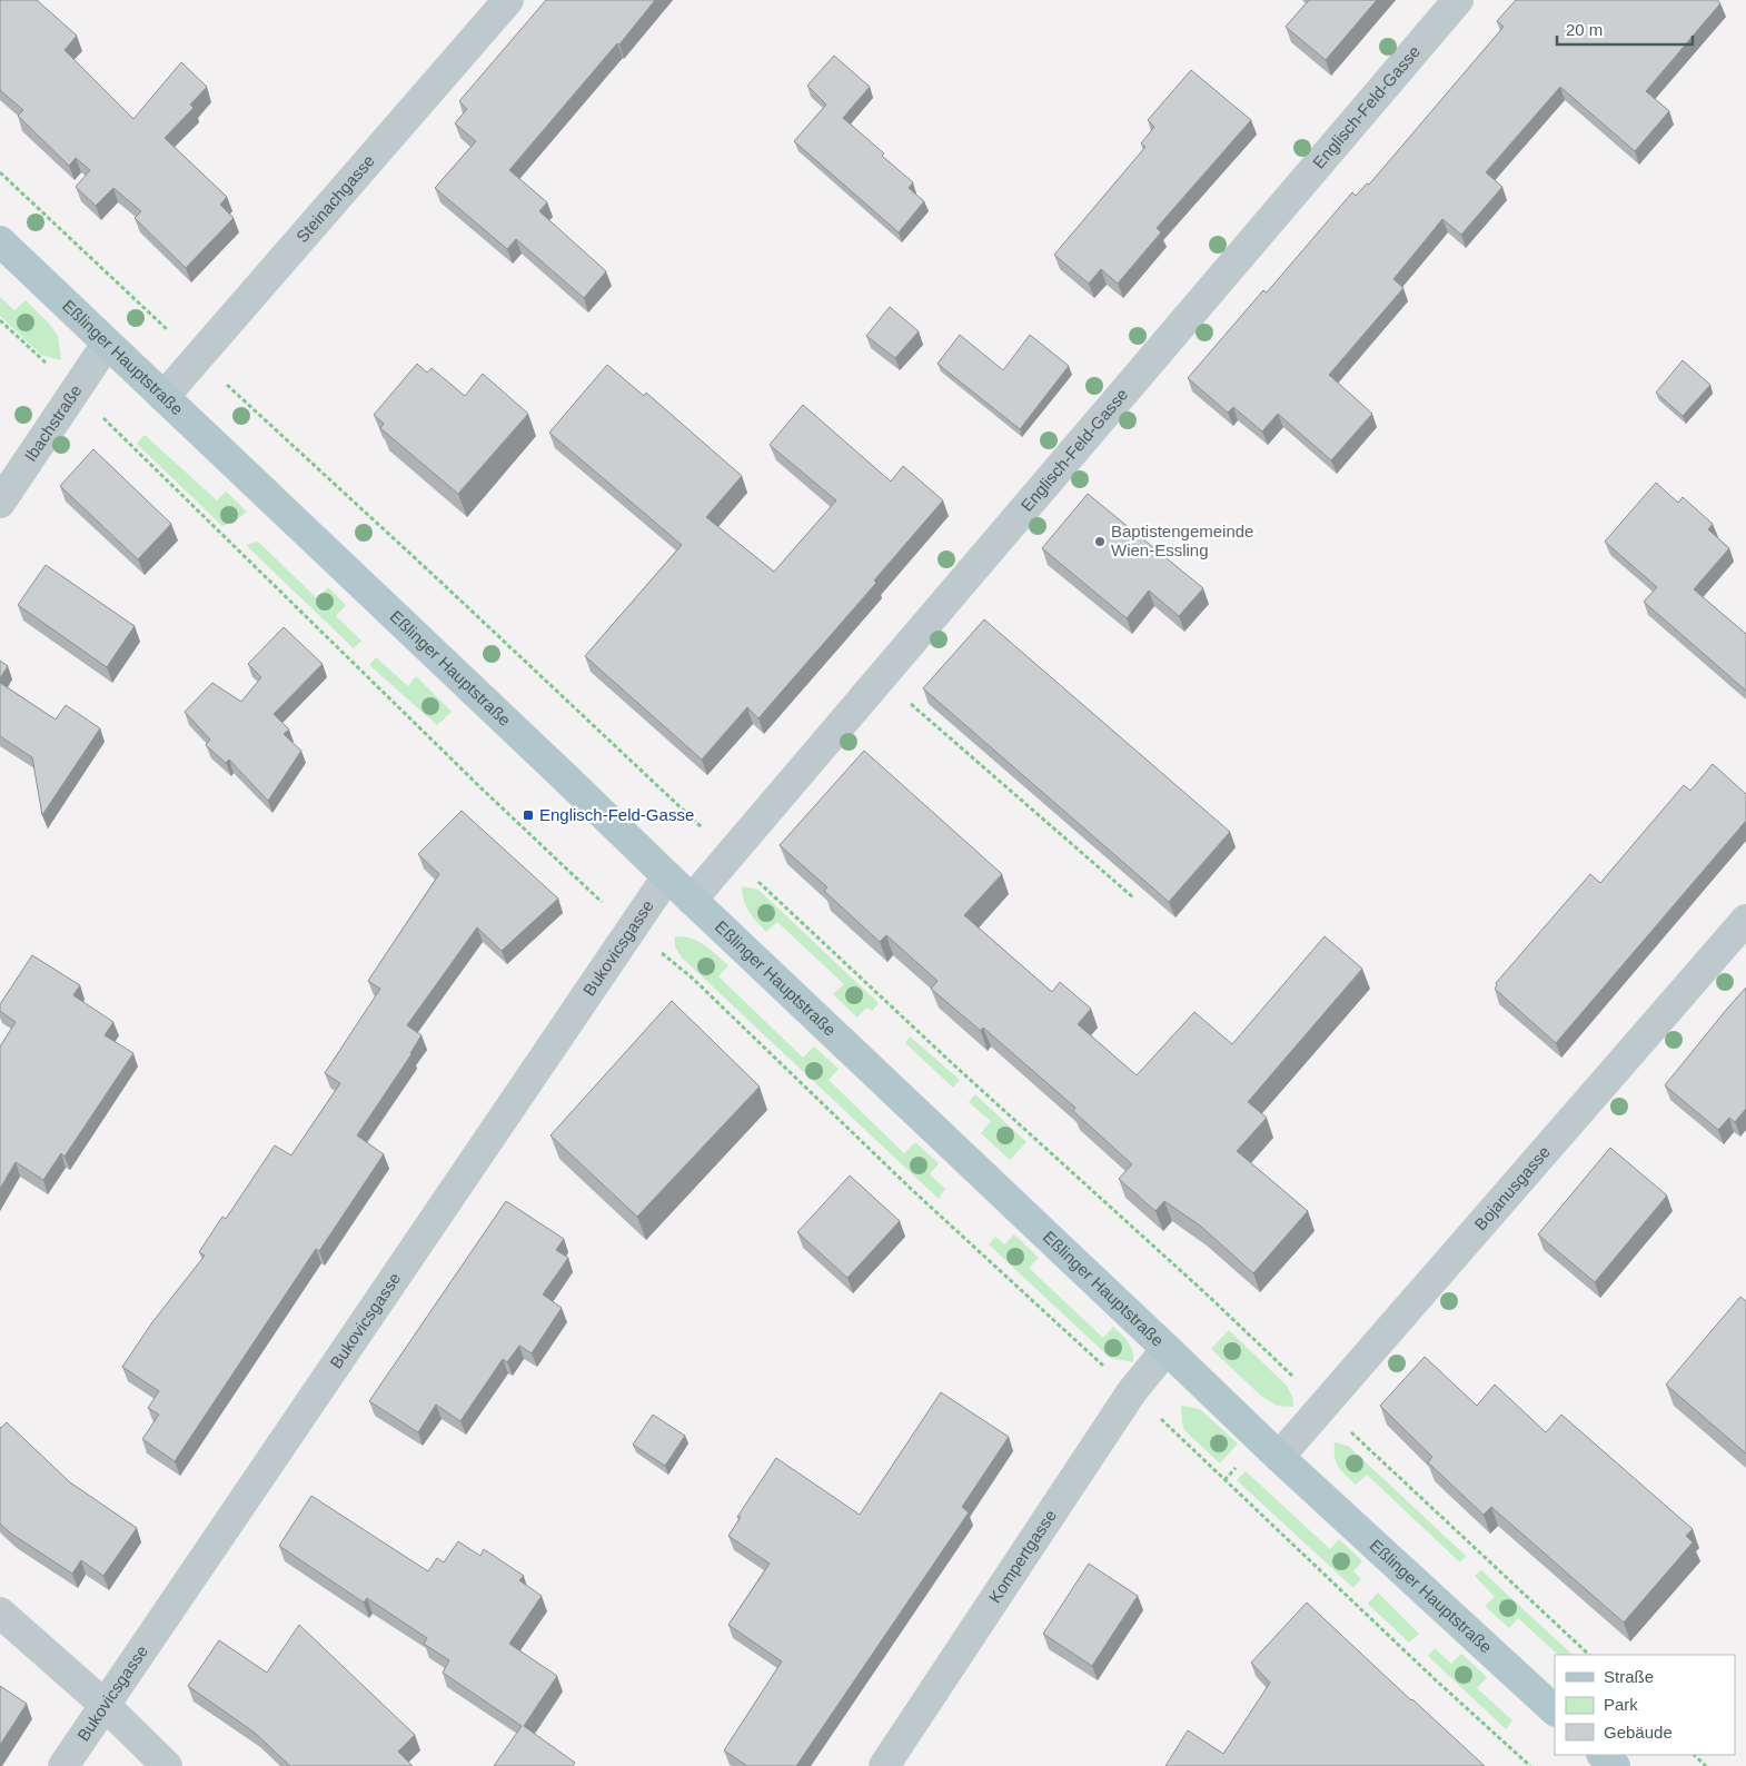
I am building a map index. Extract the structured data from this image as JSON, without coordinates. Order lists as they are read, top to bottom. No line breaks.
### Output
{"streets":{"main road":["Eßlinger Hauptstraße"],"street":["Englisch-Feld-Gasse","Steinachgasse","Ibachstraße","Bukovicsgasse","Bojanusgasse","Kompertgasse"]},"crossings":[["Englisch-Feld-Gasse","Eßlinger Hauptstraße"],["Steinachgasse","Eßlinger Hauptstraße"],["Eßlinger Hauptstraße","Ibachstraße"],["Eßlinger Hauptstraße","Bukovicsgasse"],["Eßlinger Hauptstraße","Bojanusgasse"],["Eßlinger Hauptstraße","Kompertgasse"]],"places":{"other":["Baptistengemeinde Wien-Essling"],"transit":["Englisch-Feld-Gasse"]},"legend":["Straße","Park","Gebäude"],"scale_bar":"20 m"}
